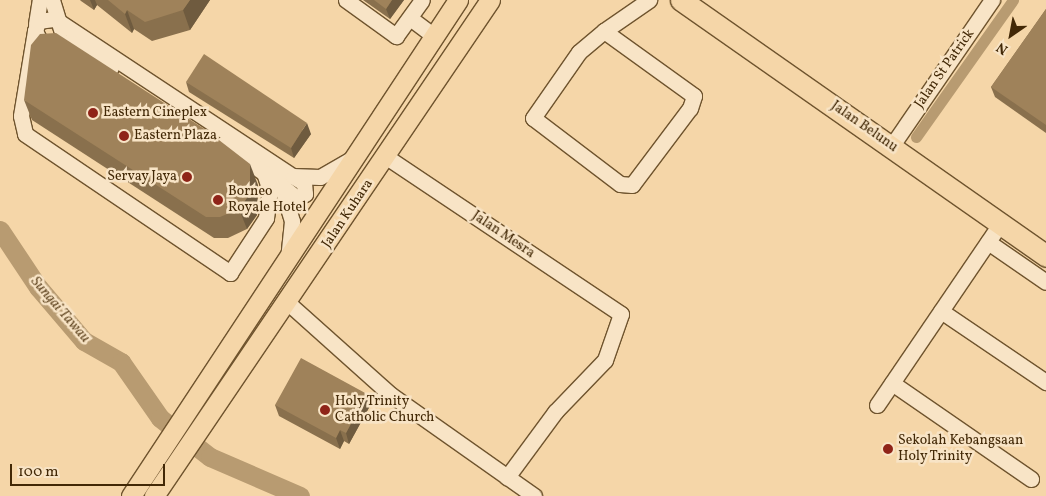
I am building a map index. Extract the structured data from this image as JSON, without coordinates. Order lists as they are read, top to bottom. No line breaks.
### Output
{"streets":{"highway":["Jalan Belunu"],"main road":["Jalan Kuhara"],"street":["Jalan St Patrick","Jalan Mesra"]},"crossings":[["Jalan St Patrick","Jalan Belunu"],["Jalan Kuhara","Jalan Mesra"]],"water":["Sungai Tawau"],"places":["Eastern Cineplex","Eastern Plaza","Servay Jaya","Borneo Royale Hotel","Holy Trinity Catholic Church","Sekolah Kebangsaan Holy Trinity"],"scale_bar":"100 m","north":"bottom left"}
